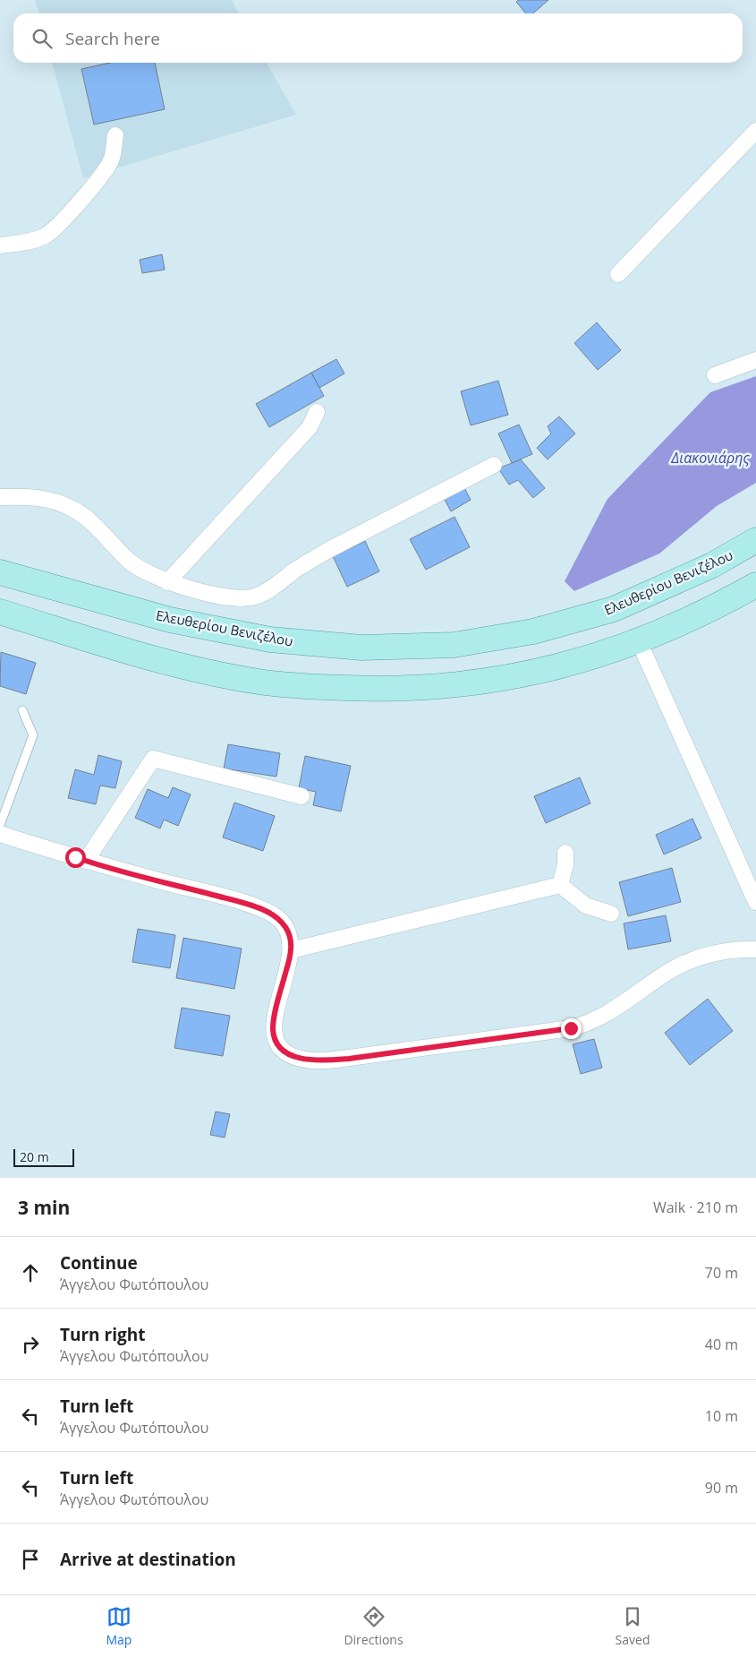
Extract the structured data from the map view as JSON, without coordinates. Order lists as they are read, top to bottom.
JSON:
{
  "streets": {
    "main road": ["Ελευθερίου Βενιζέλου"]
  },
  "water": ["Διακονιάρης"],
  "scale_bar": "20 m",
  "page": {
    "search": "Search here",
    "scale": "20 m",
    "heading": ["3 min", "Walk · 210 m"],
    "list": [
      ["Continue", "Άγγελου Φωτόπουλου", "70 m"],
      ["Turn right", "Άγγελου Φωτόπουλου", "40 m"],
      ["Turn left", "Άγγελου Φωτόπουλου", "10 m"],
      ["Turn left", "Άγγελου Φωτόπουλου", "90 m"],
      "Arrive at destination"
    ],
    "nav": ["Map", "Directions", "Saved"]
  }
}
